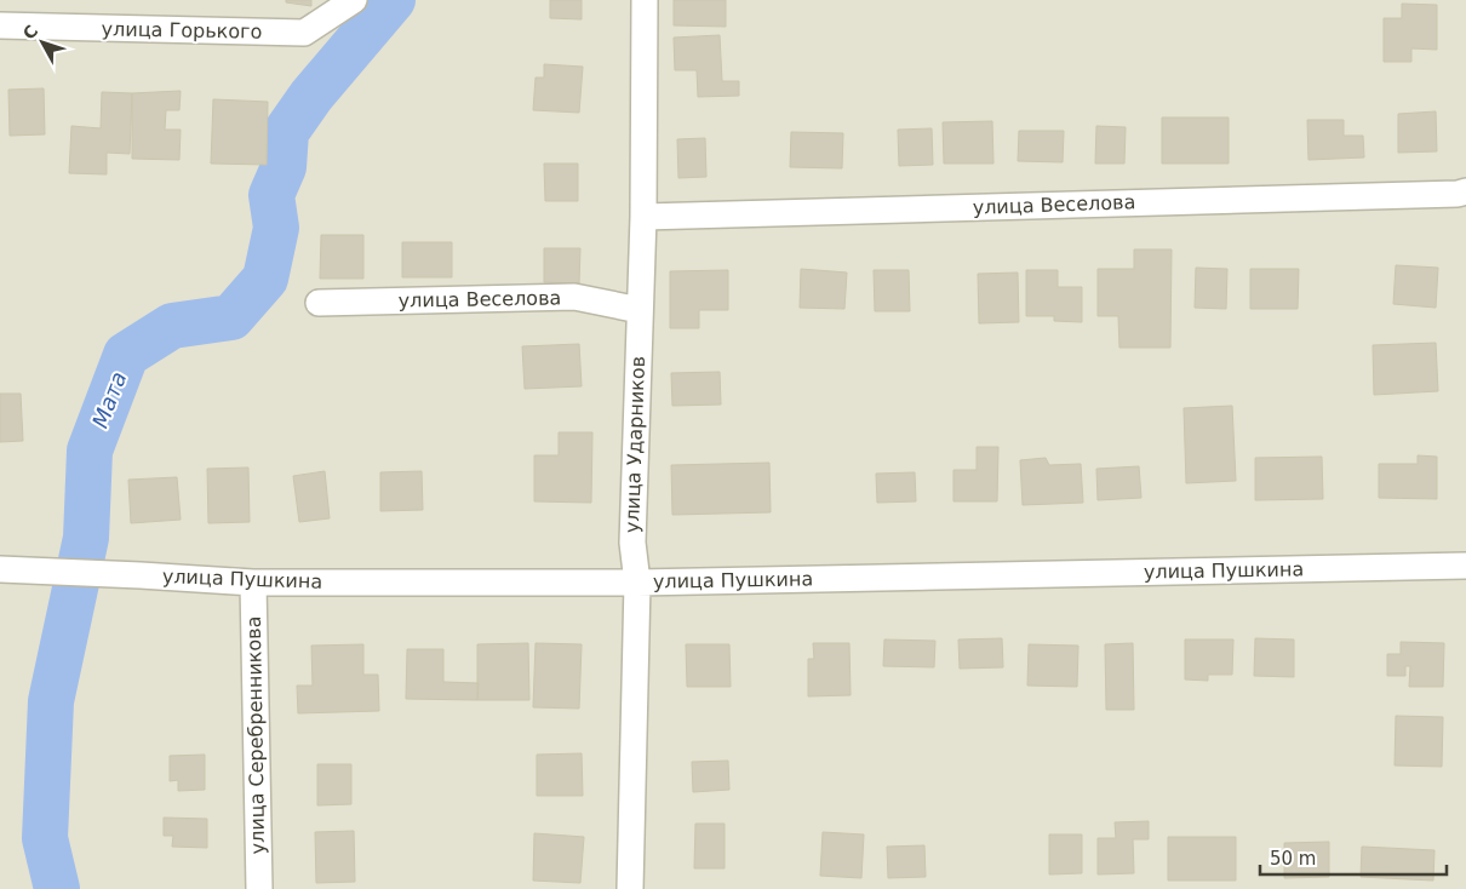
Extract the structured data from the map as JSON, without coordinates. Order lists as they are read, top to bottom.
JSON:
{
  "streets": {
    "street": [
      "улица Горького",
      "улица Веселова",
      "улица Ударников",
      "улица Пушкина",
      "улица Серебренникова"
    ]
  },
  "crossings": [
    ["улица Веселова", "улица Ударников"],
    ["улица Ударников", "улица Пушкина"],
    ["улица Пушкина", "улица Серебренникова"]
  ],
  "water": ["Мата"],
  "scale_bar": "50 m",
  "north": "top left"
}
